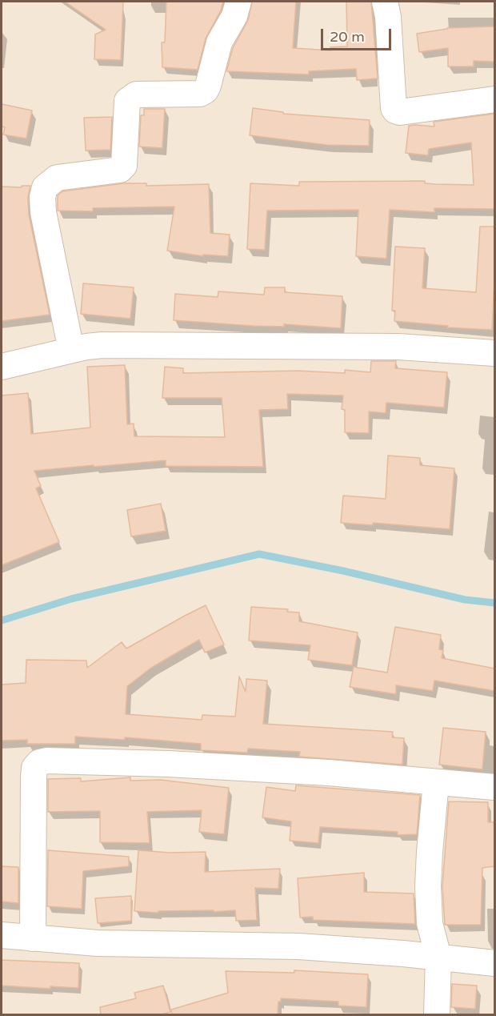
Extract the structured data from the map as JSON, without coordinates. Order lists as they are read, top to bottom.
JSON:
{
  "scale_bar": "20 m"
}
